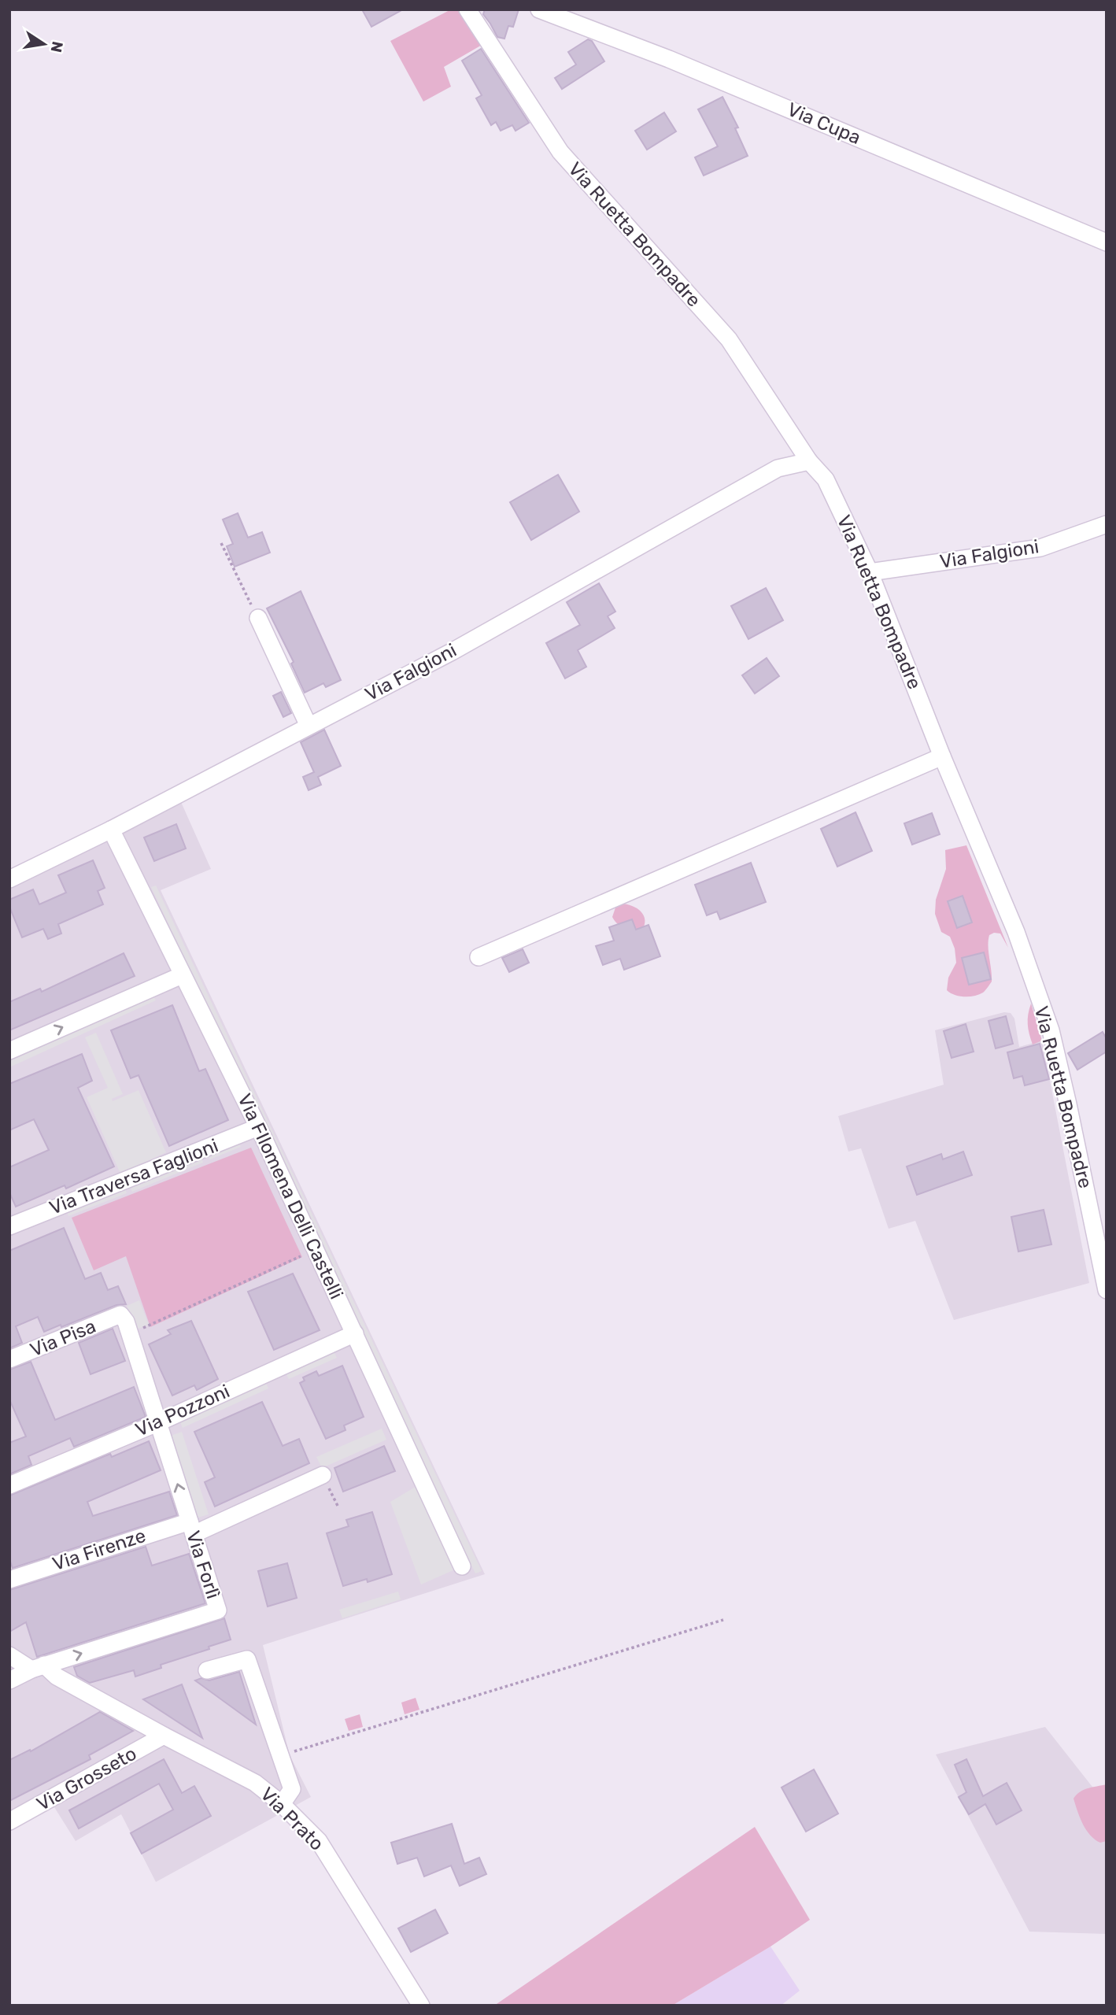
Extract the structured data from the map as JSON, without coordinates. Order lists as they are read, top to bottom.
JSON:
{
  "streets": {
    "street": [
      "Via Cupa",
      "Via Ruetta Bompadre",
      "Via Falgioni",
      "Via Traversa Faglioni",
      "Via FIlomena Delli Castelli",
      "Via Pisa",
      "Via Pozzoni",
      "Via Firenze",
      "Via Forlì",
      "Via Grosseto",
      "Via Prato"
    ]
  },
  "crossings": [
    ["Via Ruetta Bompadre", "Via Falgioni"],
    ["Via Falgioni", "Via FIlomena Delli Castelli"],
    ["Via Traversa Faglioni", "Via FIlomena Delli Castelli"],
    ["Via FIlomena Delli Castelli", "Via Pozzoni"],
    ["Via Pisa", "Via Forlì"],
    ["Via Pozzoni", "Via Forlì"],
    ["Via Firenze", "Via Forlì"],
    ["Via Forlì", "Via Prato"],
    ["Via Grosseto", "Via Prato"]
  ],
  "north": "right"
}
